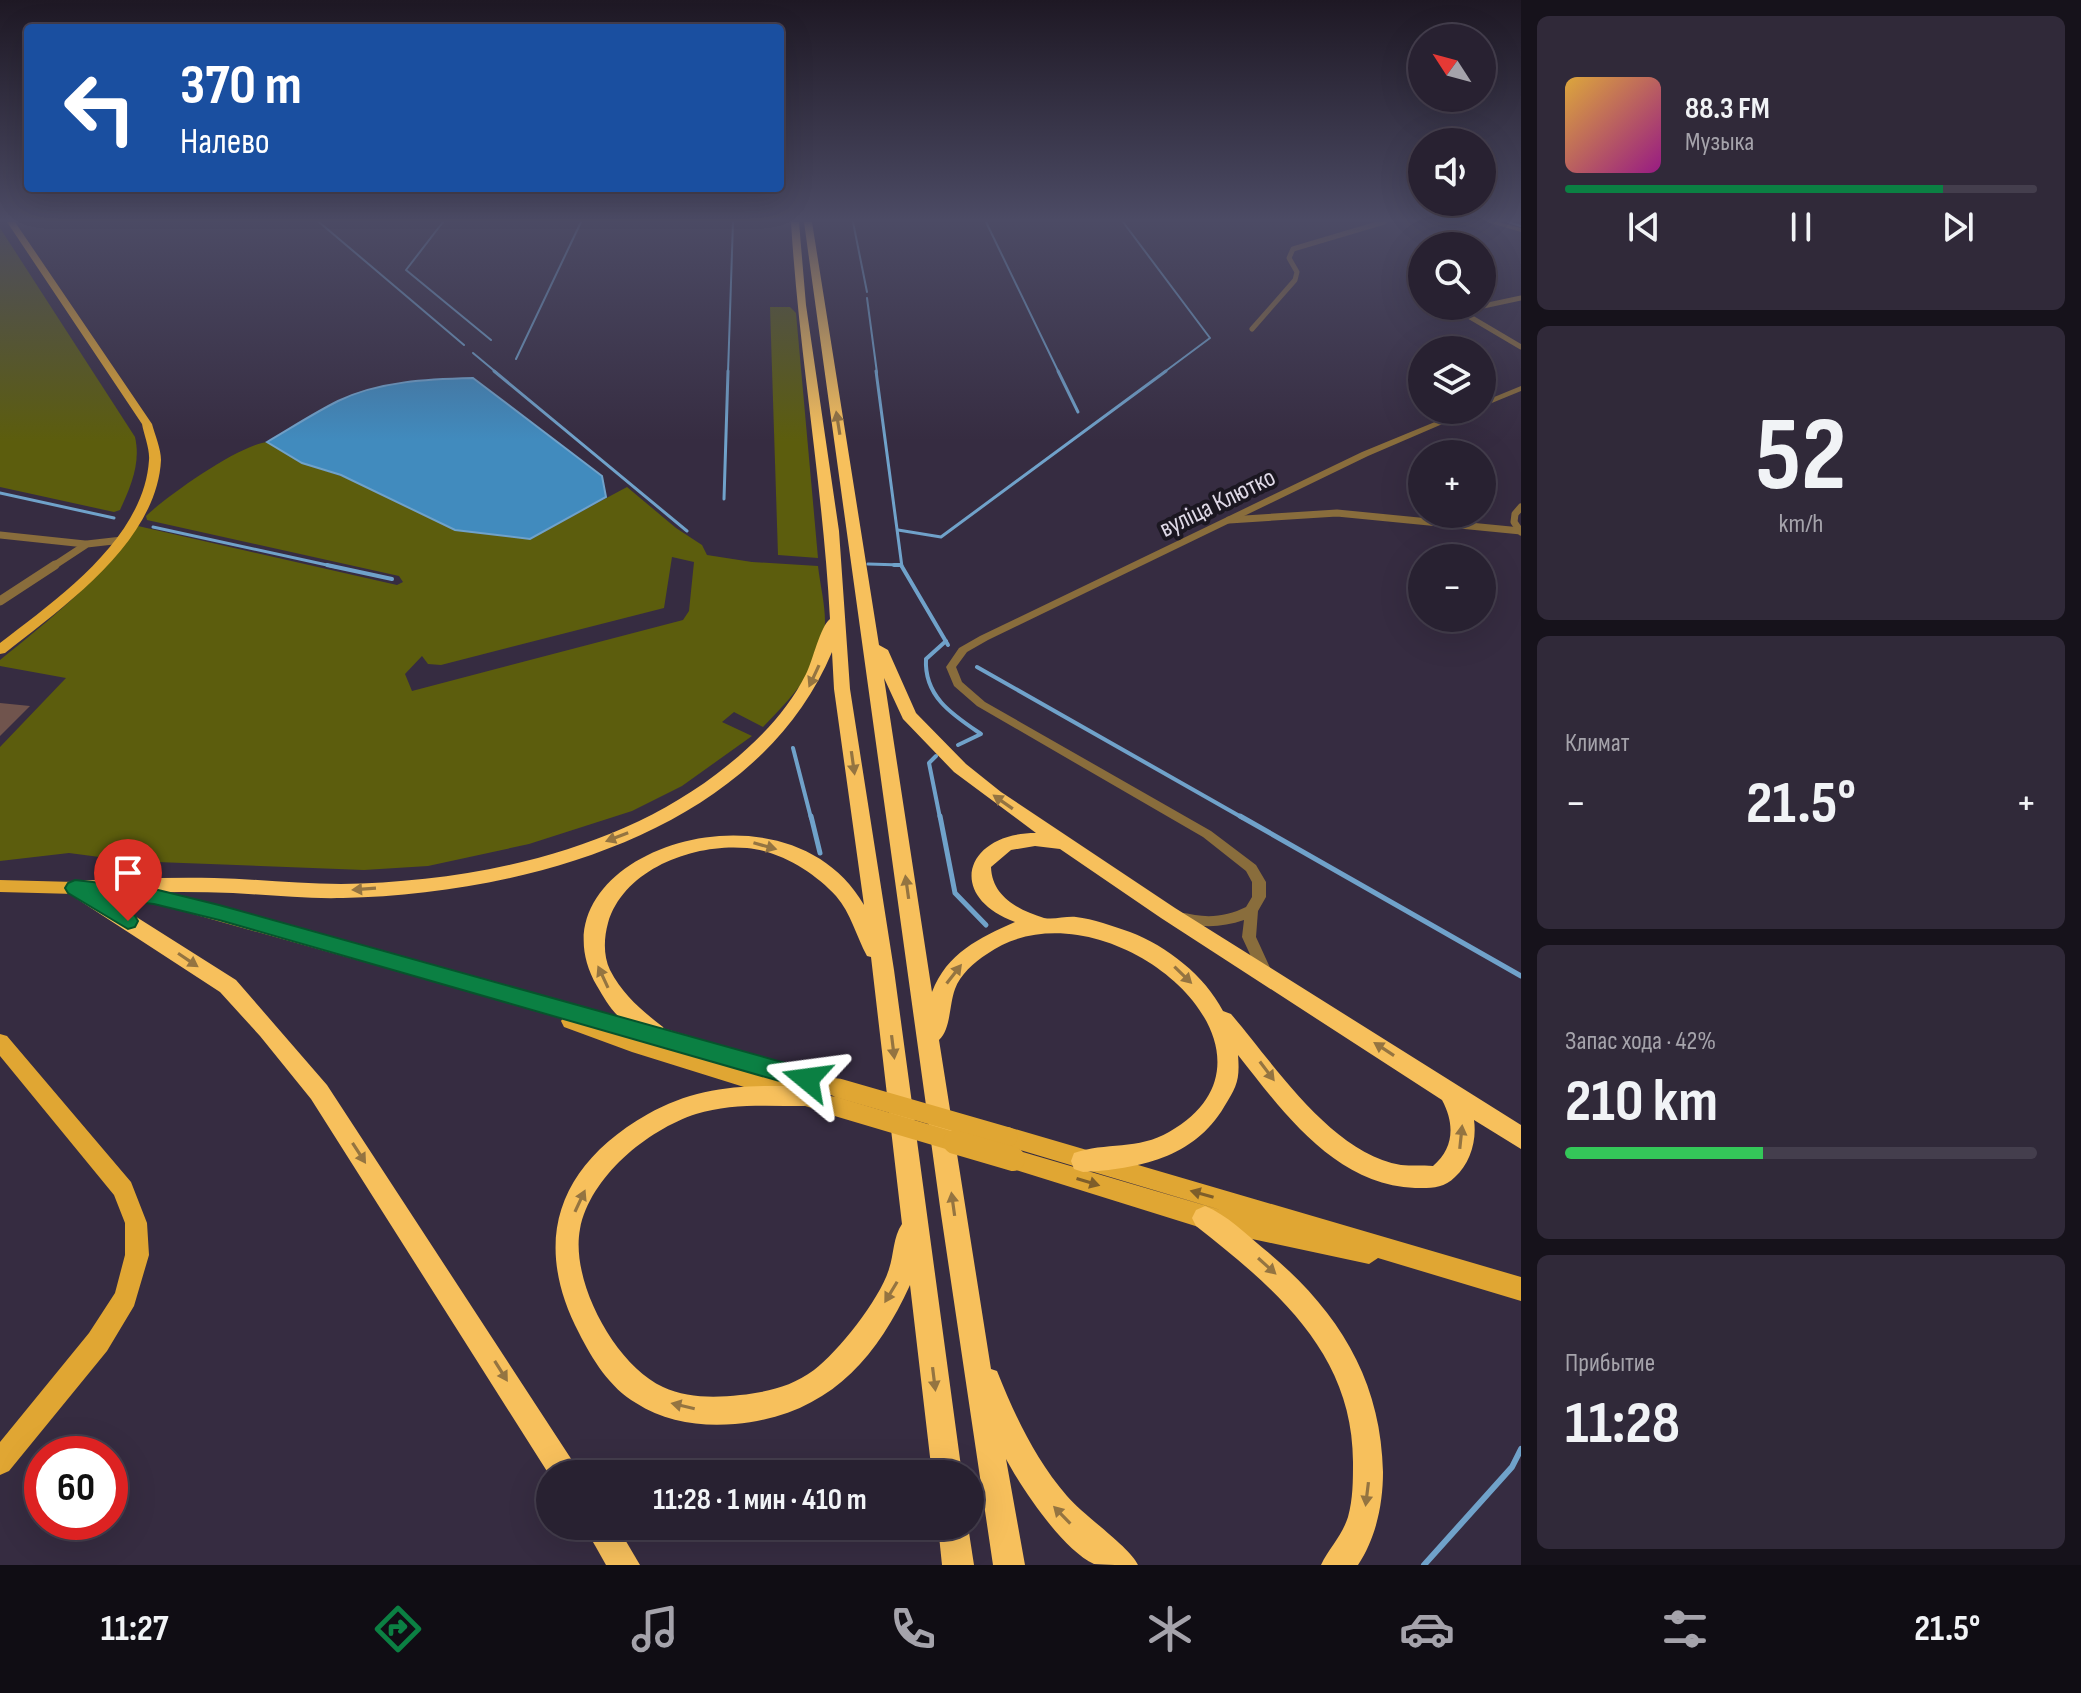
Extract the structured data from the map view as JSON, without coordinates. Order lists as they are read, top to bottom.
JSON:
{
  "streets": {
    "street": ["вуліца Клютко"]
  },
  "north": "top left",
  "page": {
    "map_buttons": ["+", "−"],
    "turn": ["370 m", "Налево"],
    "song": ["88.3 FM", "Музыка"],
    "tile": [
      ["52", "km/h"],
      "Климат",
      ["Запас хода · 42%", "210 km"],
      ["Прибытие", "11:28"]
    ],
    "heat": ["−", "21.5°", "+"],
    "limit": "60",
    "trip": "11:28 · 1 мин · 410 m",
    "tabs": ["11:27", "21.5°"]
  }
}
